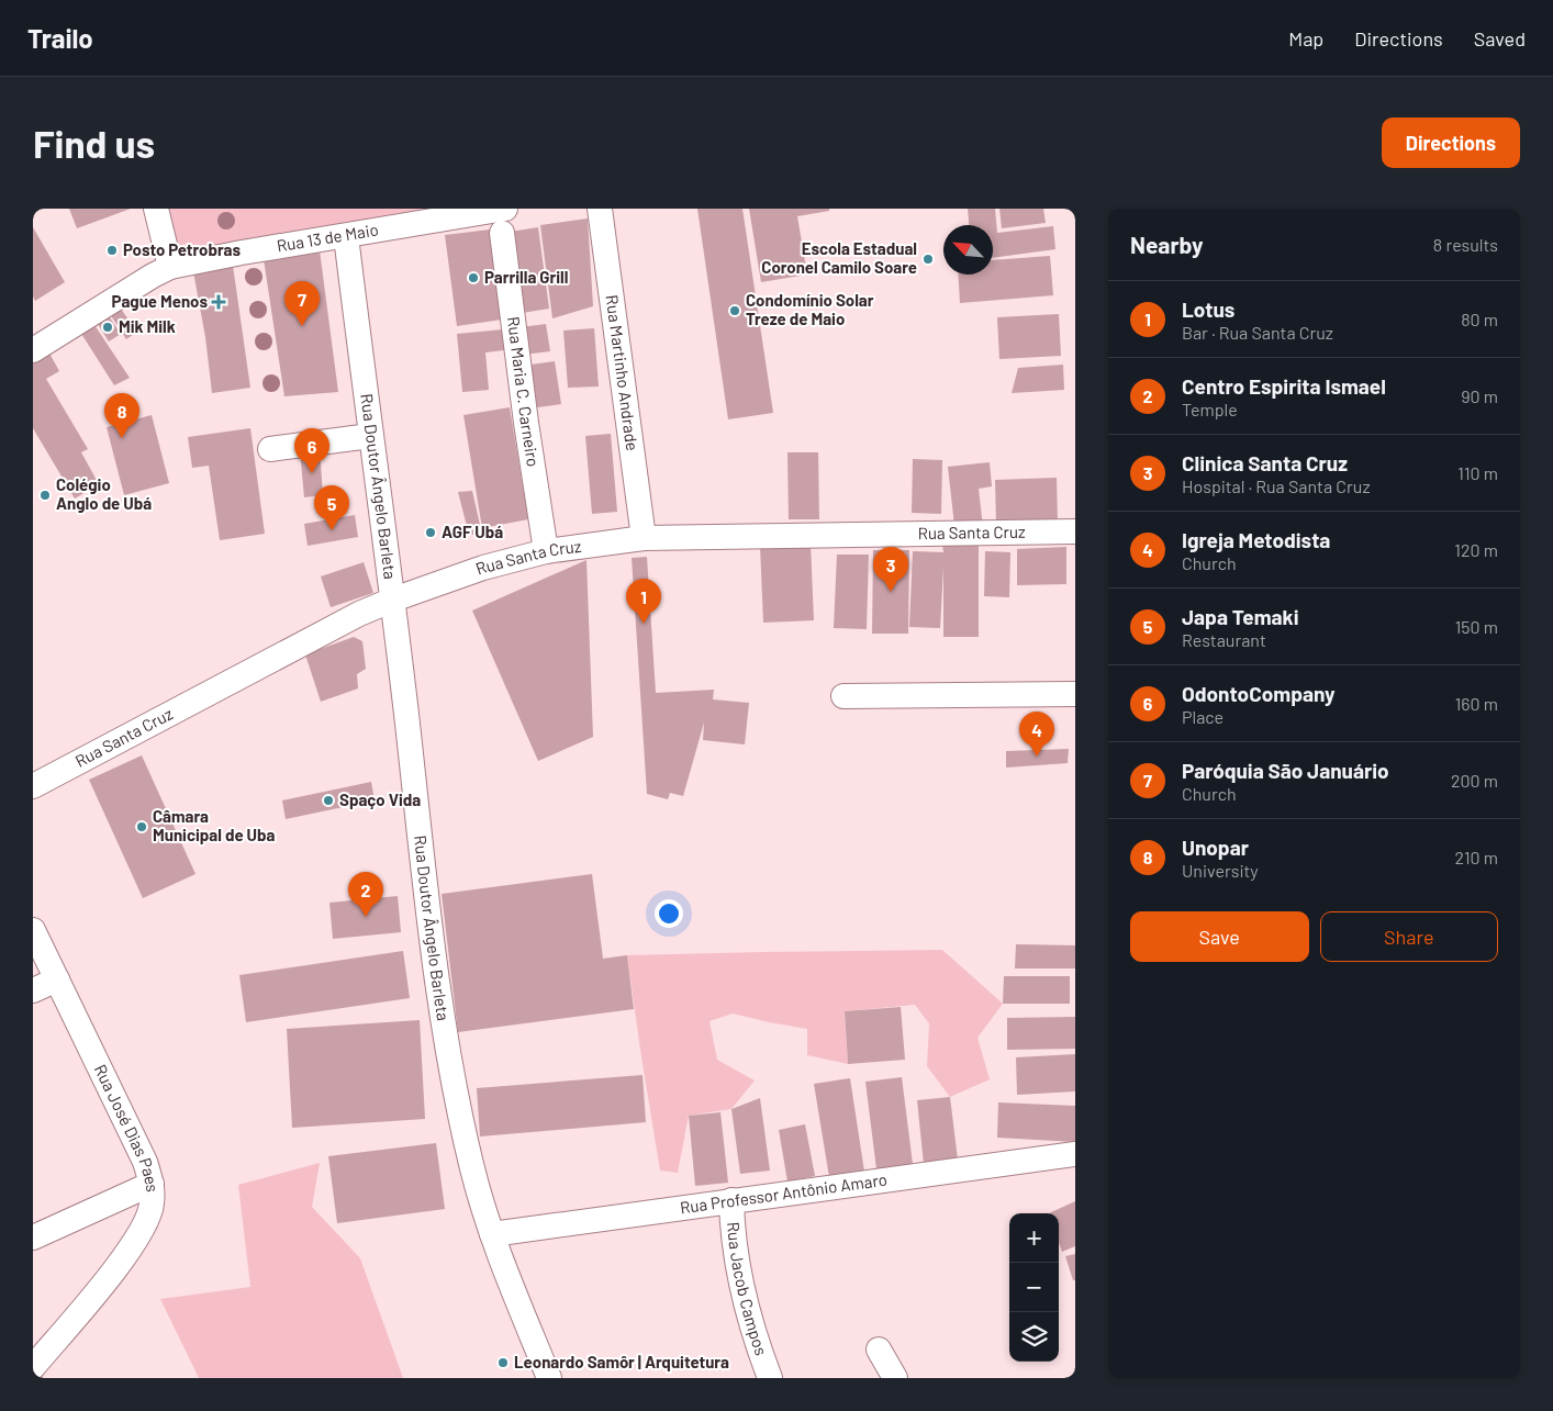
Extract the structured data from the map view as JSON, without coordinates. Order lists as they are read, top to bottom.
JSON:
{
  "streets": {
    "street": [
      "Rua 13 de Maio",
      "Rua Martinho Andrade",
      "Rua Maria C. Carneiro",
      "Rua Doutor Ângelo Barleta",
      "Rua Santa Cruz",
      "Rua José Dias Paes",
      "Rua Professor Antônio Amaro",
      "Rua Jacob Campos"
    ]
  },
  "crossings": [
    ["Rua 13 de Maio", "Rua Maria C. Carneiro"],
    ["Rua 13 de Maio", "Rua Doutor Ângelo Barleta"],
    ["Rua Martinho Andrade", "Rua Santa Cruz"],
    ["Rua Maria C. Carneiro", "Rua Santa Cruz"],
    ["Rua Doutor Ângelo Barleta", "Rua Santa Cruz"],
    ["Rua Doutor Ângelo Barleta", "Rua Professor Antônio Amaro"],
    ["Rua Professor Antônio Amaro", "Rua Jacob Campos"]
  ],
  "places": {
    "other": [
      "Posto Petrobras",
      "Escola Estadual Coronel Camilo Soare",
      "Parrilla Grill",
      "Condomínio Solar Treze de Maio",
      "Mik Milk",
      "Colégio Anglo de Ubá",
      "AGF Ubá",
      "Spaço Vida",
      "Câmara Municipal de Uba",
      "Leonardo Samôr | Arquitetura"
    ],
    "health": ["Pague Menos"]
  },
  "north": "top left",
  "page": {
    "header": "Trailo",
    "nav": ["Map", "Directions", "Saved"],
    "buttons": [
      "Directions",
      ["Save", "Share"]
    ],
    "title": "Find us",
    "heading": ["Nearby", "8 results"],
    "list": [
      {
        "mark": "1",
        "name": "Lotus",
        "note": "Bar · Rua Santa Cruz",
        "value": "80 m"
      },
      {
        "mark": "2",
        "name": "Centro Espirita Ismael",
        "note": "Temple",
        "value": "90 m"
      },
      {
        "mark": "3",
        "name": "Clinica Santa Cruz",
        "note": "Hospital · Rua Santa Cruz",
        "value": "110 m"
      },
      {
        "mark": "4",
        "name": "Igreja Metodista",
        "note": "Church",
        "value": "120 m"
      },
      {
        "mark": "5",
        "name": "Japa Temaki",
        "note": "Restaurant",
        "value": "150 m"
      },
      {
        "mark": "6",
        "name": "OdontoCompany",
        "note": "Place",
        "value": "160 m"
      },
      {
        "mark": "7",
        "name": "Paróquia São Januário",
        "note": "Church",
        "value": "200 m"
      },
      {
        "mark": "8",
        "name": "Unopar",
        "note": "University",
        "value": "210 m"
      }
    ],
    "pins": [
      "7",
      "8",
      "6",
      "5",
      "3",
      "1",
      "4",
      "2"
    ],
    "map_buttons": ["+", "−"]
  }
}
